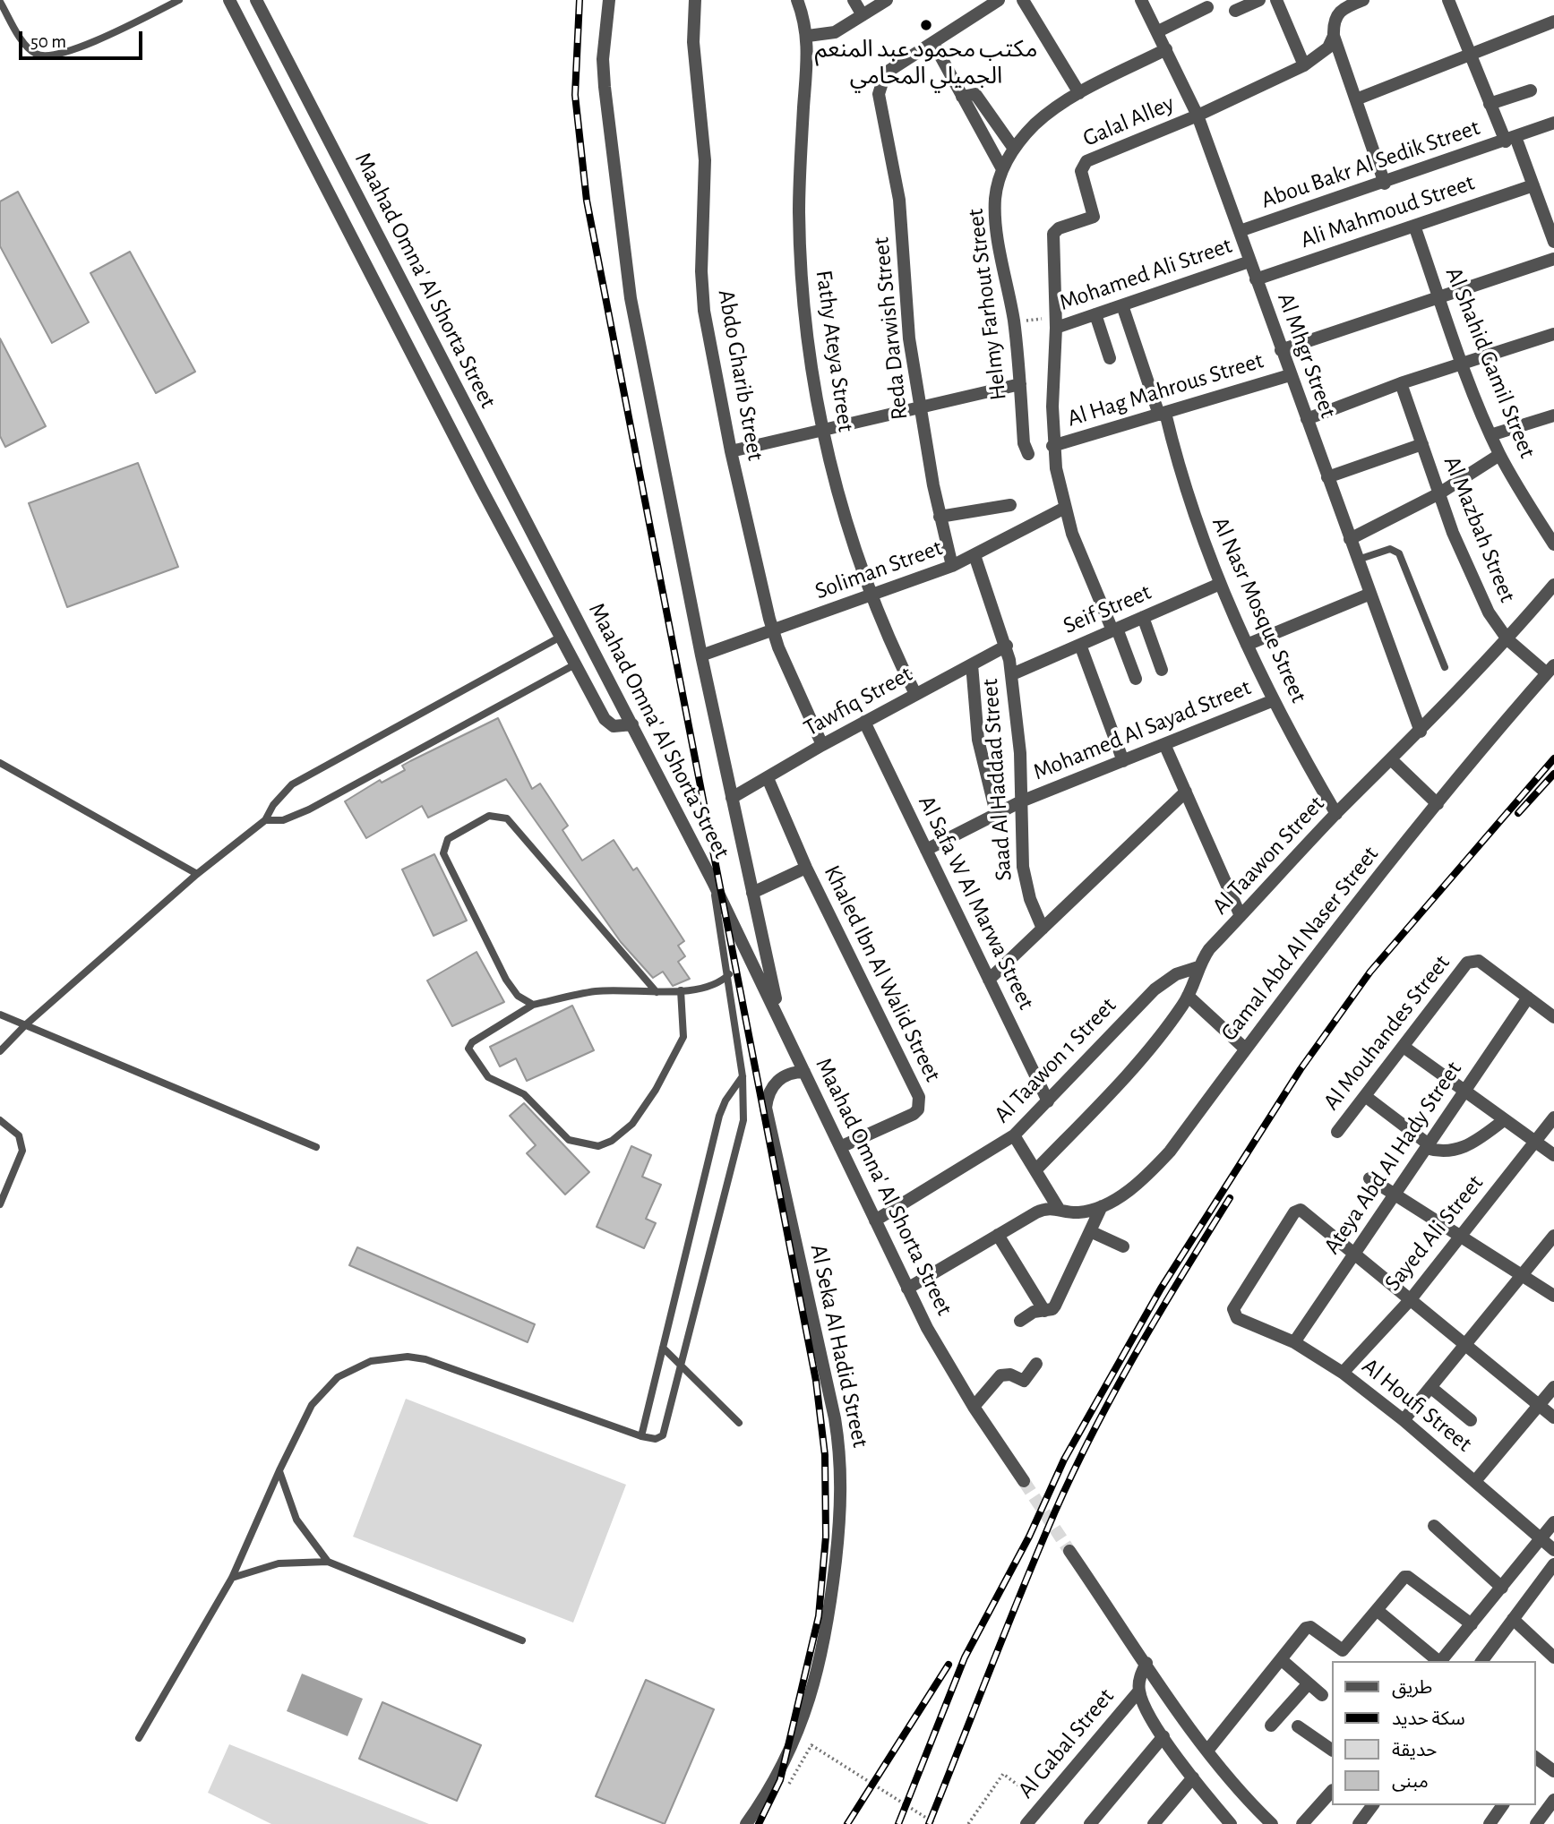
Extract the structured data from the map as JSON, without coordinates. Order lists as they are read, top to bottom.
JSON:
{
  "streets": {
    "street": [
      "Galal Alley",
      "Abou Bakr Al Sedik Street",
      "Ali Mahmoud Street",
      "Mohamed Ali Street",
      "Maahad Omna' Al Shorta Street",
      "Helmy Farhout Street",
      "Reda Darwish Street",
      "Fathy Ateya Street",
      "Al Mhgr Street",
      "Al Shahid Gamil Street",
      "Abdo Gharib Street",
      "Al Hag Mahrous Street",
      "Al Mazbah Street",
      "Soliman Street",
      "Seif Street",
      "Al Nasr Mosque Street",
      "Tawfiq Street",
      "Mohamed Al Sayad Street",
      "Saad Al Haddad Street",
      "Al Taawon Street",
      "Al Safa W Al Marwa Street",
      "Gamal Abd Al Naser Street",
      "Khaled Ibn Al Walid Street",
      "Al Mouhandes Street",
      "Al Taawon 1 Street",
      "Ateya Abd Al Hady Street",
      "Sayed Ali Street",
      "Al Seka Al Hadid Street",
      "Al Houfi Street",
      "Al Gabal Street"
    ]
  },
  "crossings": [
    ["Galal Alley", "Mohamed Ali Street"],
    ["Galal Alley", "Al Mhgr Street"],
    ["Abou Bakr Al Sedik Street", "Al Mhgr Street"],
    ["Ali Mahmoud Street", "Al Mhgr Street"],
    ["Ali Mahmoud Street", "Al Shahid Gamil Street"],
    ["Mohamed Ali Street", "Al Mhgr Street"],
    ["Mohamed Ali Street", "Al Nasr Mosque Street"],
    ["Maahad Omna' Al Shorta Street", "Gamal Abd Al Naser Street"],
    ["Maahad Omna' Al Shorta Street", "Khaled Ibn Al Walid Street"],
    ["Maahad Omna' Al Shorta Street", "Al Taawon 1 Street"],
    ["Maahad Omna' Al Shorta Street", "Al Seka Al Hadid Street"],
    ["Helmy Farhout Street", "Al Mhgr Street"],
    ["Reda Darwish Street", "Soliman Street"],
    ["Fathy Ateya Street", "Soliman Street"],
    ["Fathy Ateya Street", "Tawfiq Street"],
    ["Al Mhgr Street", "Al Hag Mahrous Street"],
    ["Al Mhgr Street", "Al Taawon Street"],
    ["Abdo Gharib Street", "Soliman Street"],
    ["Abdo Gharib Street", "Tawfiq Street"],
    ["Al Hag Mahrous Street", "Al Nasr Mosque Street"],
    ["Al Mazbah Street", "Al Taawon Street"],
    ["Al Mazbah Street", "Gamal Abd Al Naser Street"],
    ["Soliman Street", "Saad Al Haddad Street"],
    ["Seif Street", "Al Nasr Mosque Street"],
    ["Seif Street", "Saad Al Haddad Street"],
    ["Al Nasr Mosque Street", "Mohamed Al Sayad Street"],
    ["Al Nasr Mosque Street", "Al Taawon Street"],
    ["Tawfiq Street", "Saad Al Haddad Street"],
    ["Tawfiq Street", "Al Safa W Al Marwa Street"],
    ["Tawfiq Street", "Khaled Ibn Al Walid Street"],
    ["Mohamed Al Sayad Street", "Saad Al Haddad Street"],
    ["Mohamed Al Sayad Street", "Al Safa W Al Marwa Street"],
    ["Al Taawon Street", "Al Taawon 1 Street"],
    ["Al Safa W Al Marwa Street", "Al Taawon 1 Street"],
    ["Al Mouhandes Street", "Ateya Abd Al Hady Street"],
    ["Ateya Abd Al Hady Street", "Al Houfi Street"],
    ["Sayed Ali Street", "Al Houfi Street"]
  ],
  "places": ["مكتب محمود عبد المنعم الجميلي المحامي"],
  "legend": [
    "طريق",
    "سكة حديد",
    "حديقة",
    "مبنى"
  ],
  "scale_bar": "50 m"
}
